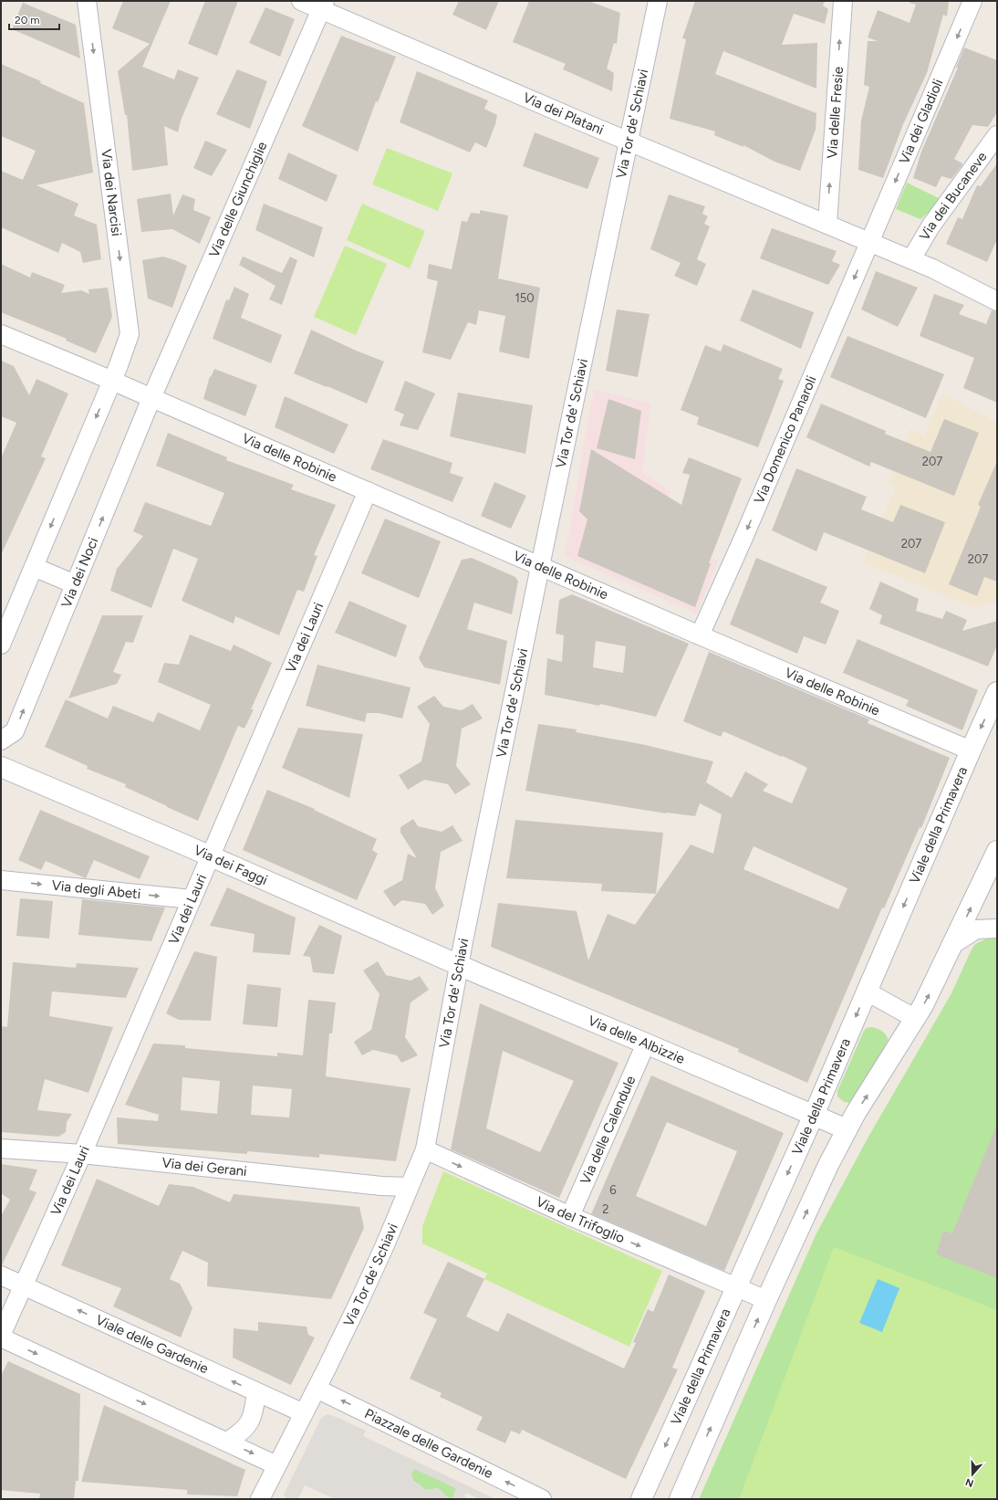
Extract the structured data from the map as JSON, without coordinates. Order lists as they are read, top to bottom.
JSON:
{
  "streets": {
    "main road": ["Viale della Primavera", "Via dei Faggi", "Via delle Albizzie"],
    "street": [
      "Via delle Fresie",
      "Via dei Platani",
      "Via dei Gladioli",
      "Via Tor de' Schiavi",
      "Via dei Narcisi",
      "Via dei Bucaneve",
      "Via delle Giunchiglie",
      "Via Domenico Panaroli",
      "Via delle Robinie",
      "Via dei Noci",
      "Via dei Lauri",
      "Via degli Abeti",
      "Via delle Calendule",
      "Via dei Gerani",
      "Via del Trifoglio",
      "Viale delle Gardenie",
      "Piazzale delle Gardenie"
    ]
  },
  "crossings": [
    ["Via delle Fresie", "Via dei Platani"],
    ["Via dei Platani", "Via dei Gladioli"],
    ["Via dei Platani", "Via Tor de' Schiavi"],
    ["Via dei Platani", "Via dei Bucaneve"],
    ["Via dei Platani", "Via delle Giunchiglie"],
    ["Via dei Platani", "Via Domenico Panaroli"],
    ["Via dei Gladioli", "Via Domenico Panaroli"],
    ["Via Tor de' Schiavi", "Via delle Robinie"],
    ["Via Tor de' Schiavi", "Via dei Faggi"],
    ["Via Tor de' Schiavi", "Via delle Albizzie"],
    ["Via Tor de' Schiavi", "Via dei Gerani"],
    ["Via Tor de' Schiavi", "Via del Trifoglio"],
    ["Via Tor de' Schiavi", "Viale delle Gardenie"],
    ["Via Tor de' Schiavi", "Piazzale delle Gardenie"],
    ["Via dei Narcisi", "Via delle Robinie"],
    ["Via delle Giunchiglie", "Via delle Robinie"],
    ["Via delle Giunchiglie", "Via dei Noci"],
    ["Via Domenico Panaroli", "Via delle Robinie"],
    ["Via delle Robinie", "Via dei Noci"],
    ["Via delle Robinie", "Via dei Lauri"],
    ["Via delle Robinie", "Viale della Primavera"],
    ["Via dei Lauri", "Via dei Faggi"],
    ["Via dei Lauri", "Via degli Abeti"],
    ["Via dei Lauri", "Via dei Gerani"],
    ["Via dei Lauri", "Viale delle Gardenie"],
    ["Viale della Primavera", "Via delle Albizzie"],
    ["Viale della Primavera", "Via del Trifoglio"],
    ["Via dei Faggi", "Via delle Albizzie"],
    ["Via delle Albizzie", "Via delle Calendule"],
    ["Via delle Calendule", "Via del Trifoglio"]
  ],
  "one_way": [
    "Via delle Fresie",
    "Via dei Gladioli",
    "Via dei Narcisi",
    "Via Domenico Panaroli",
    "Via degli Abeti",
    "Via del Trifoglio",
    "Piazzale delle Gardenie"
  ],
  "house_numbers": [
    "150",
    "207",
    "207",
    "207",
    "6",
    "2"
  ],
  "scale_bar": "20 m",
  "north": "bottom"
}
